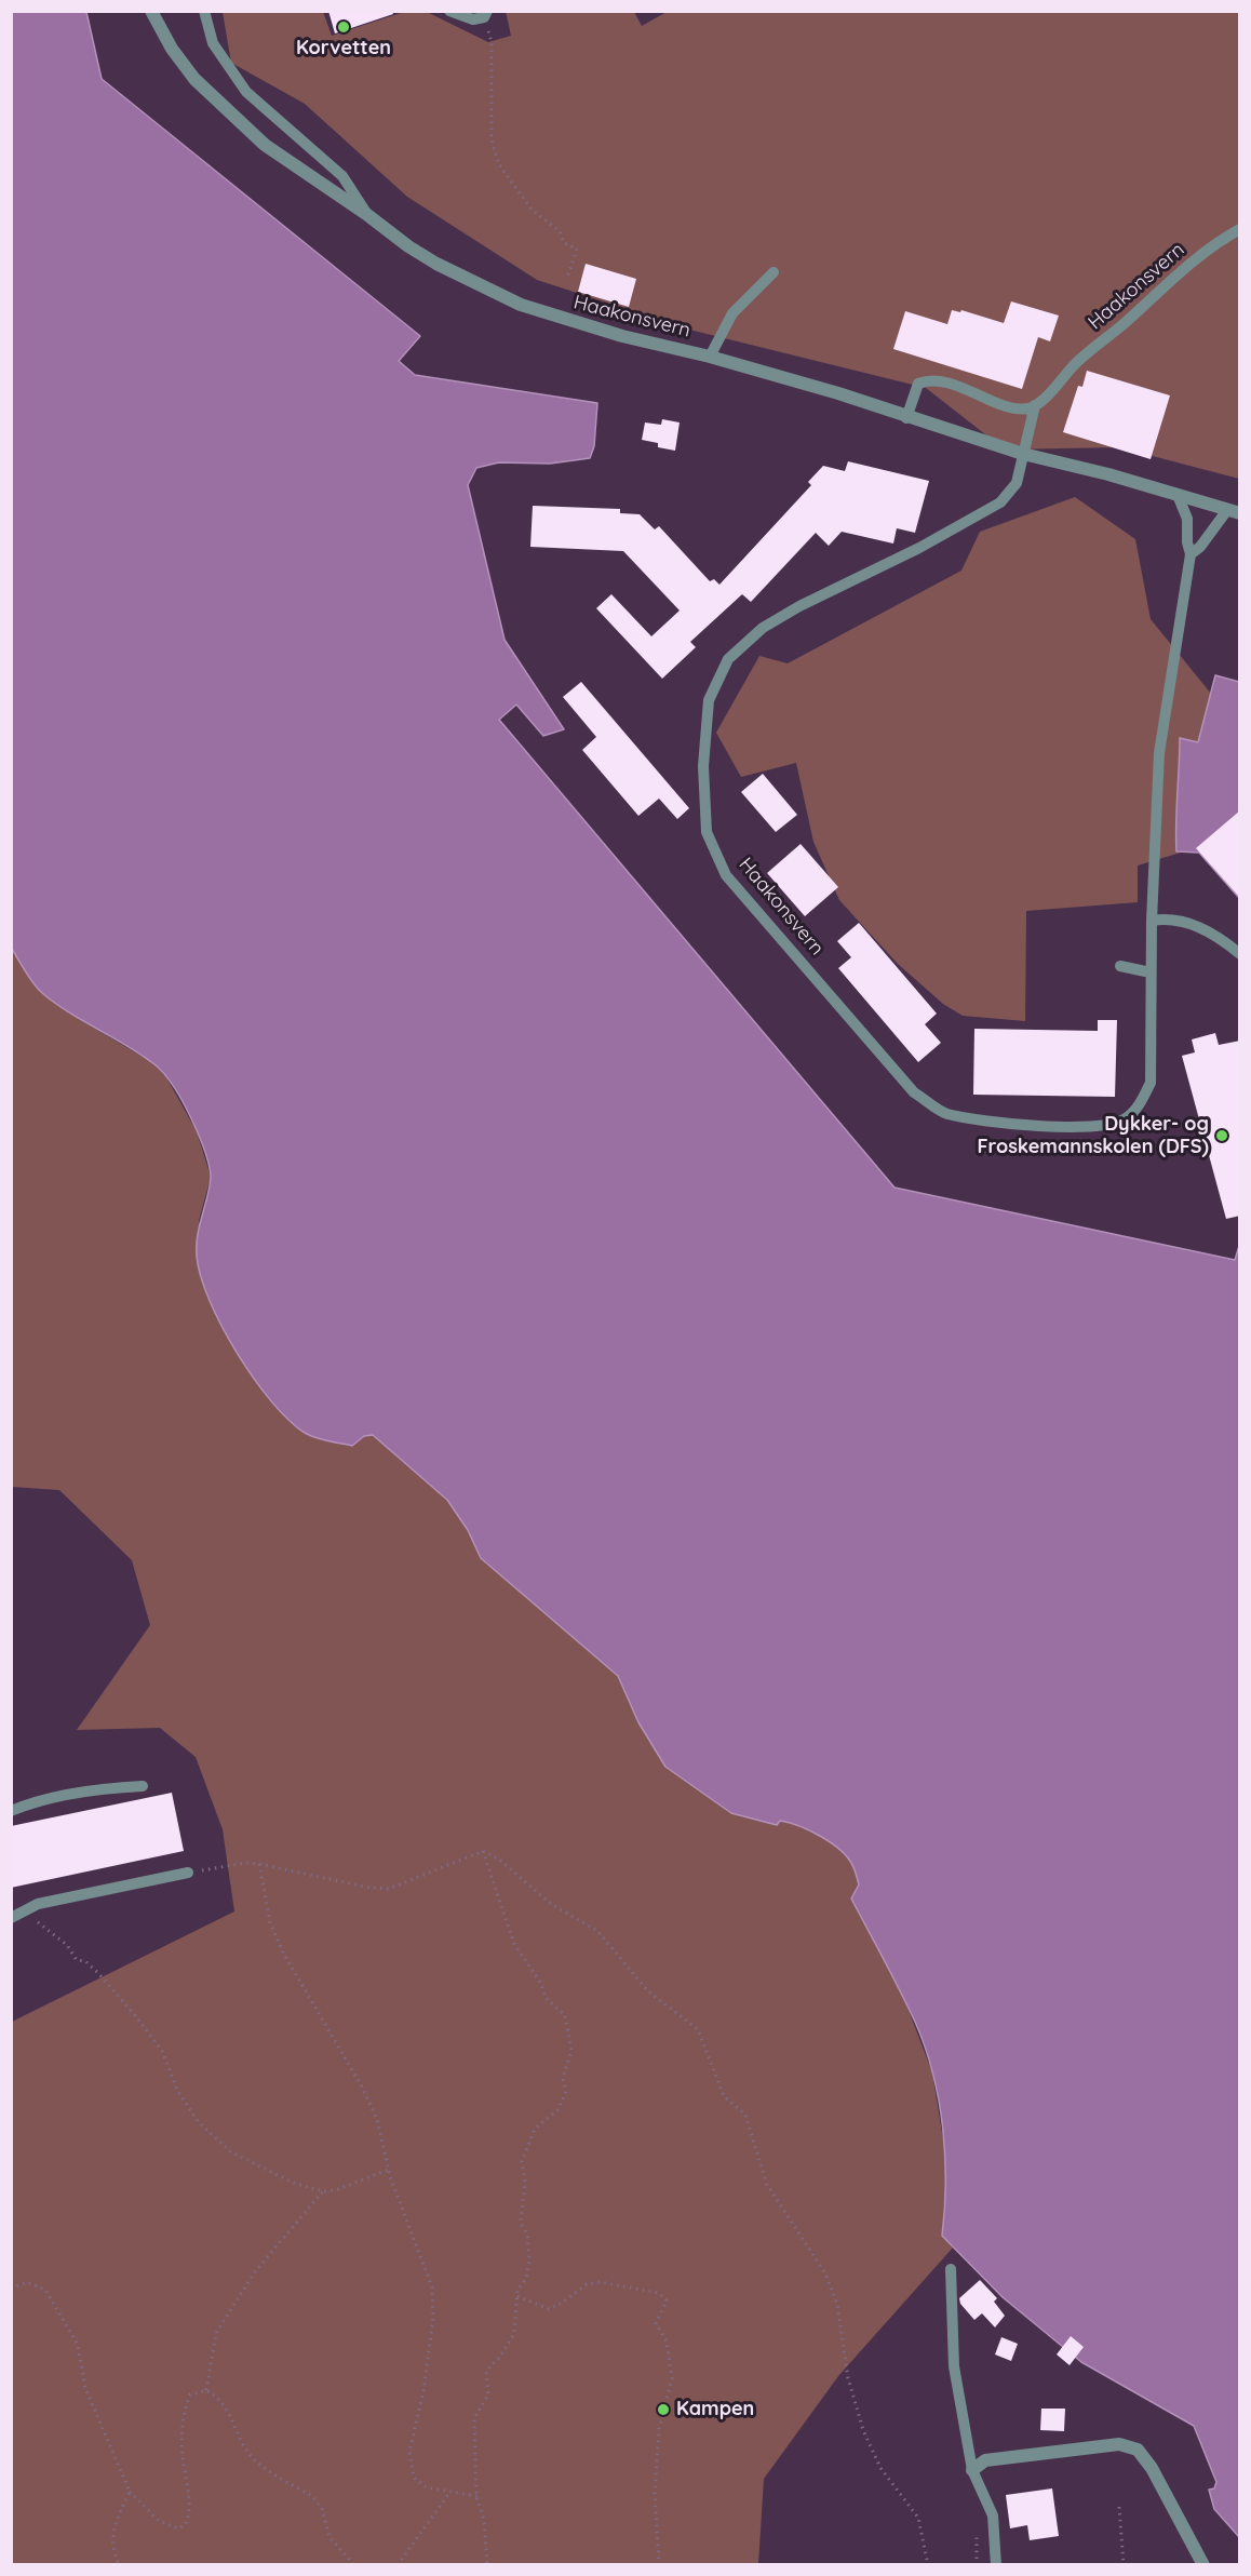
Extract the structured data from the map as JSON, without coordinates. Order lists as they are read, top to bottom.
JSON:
{
  "streets": {
    "street": ["Haakonsvern"]
  },
  "places": ["Korvetten", "Dykker- og Froskemannskolen (DFS)", "Kampen"]
}
